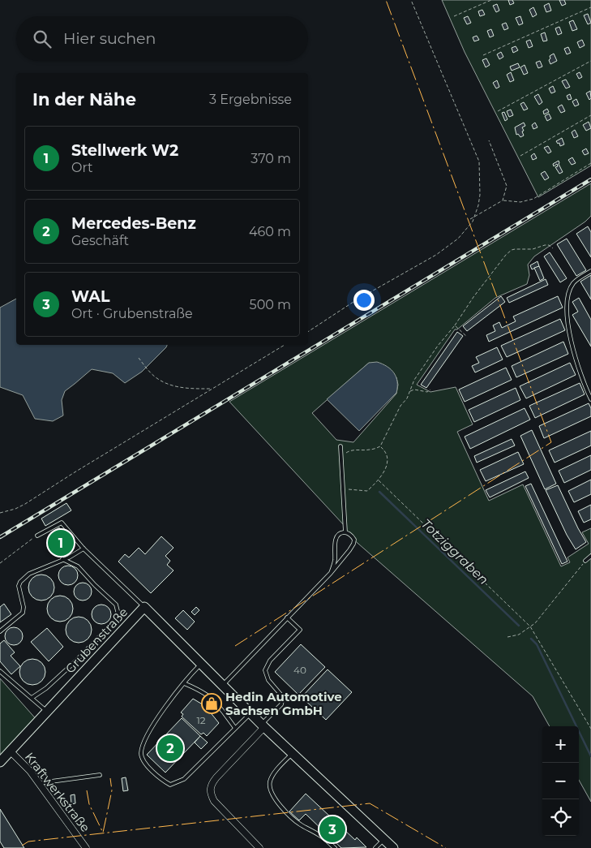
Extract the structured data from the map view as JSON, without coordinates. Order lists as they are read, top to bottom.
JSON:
{
  "streets": {
    "street": ["Grubenstraße", "Kraftwerkstraße"]
  },
  "crossings": [
    ["Grubenstraße", "Kraftwerkstraße"]
  ],
  "water": ["Totziggraben"],
  "places": {
    "shop": ["Hedin Automotive Sachsen GmbH"]
  },
  "house_numbers": ["40", "12"],
  "page": {
    "search": "Hier suchen",
    "heading": ["In der Nähe", "3 Ergebnisse"],
    "list": [
      {
        "mark": "1",
        "name": "Stellwerk W2",
        "note": "Ort",
        "value": "370 m"
      },
      {
        "mark": "2",
        "name": "Mercedes-Benz",
        "note": "Geschäft",
        "value": "460 m"
      },
      {
        "mark": "3",
        "name": "WAL",
        "note": "Ort · Grubenstraße",
        "value": "500 m"
      }
    ],
    "pins": ["1", "2", "3"],
    "map_buttons": ["+", "−"]
  }
}
